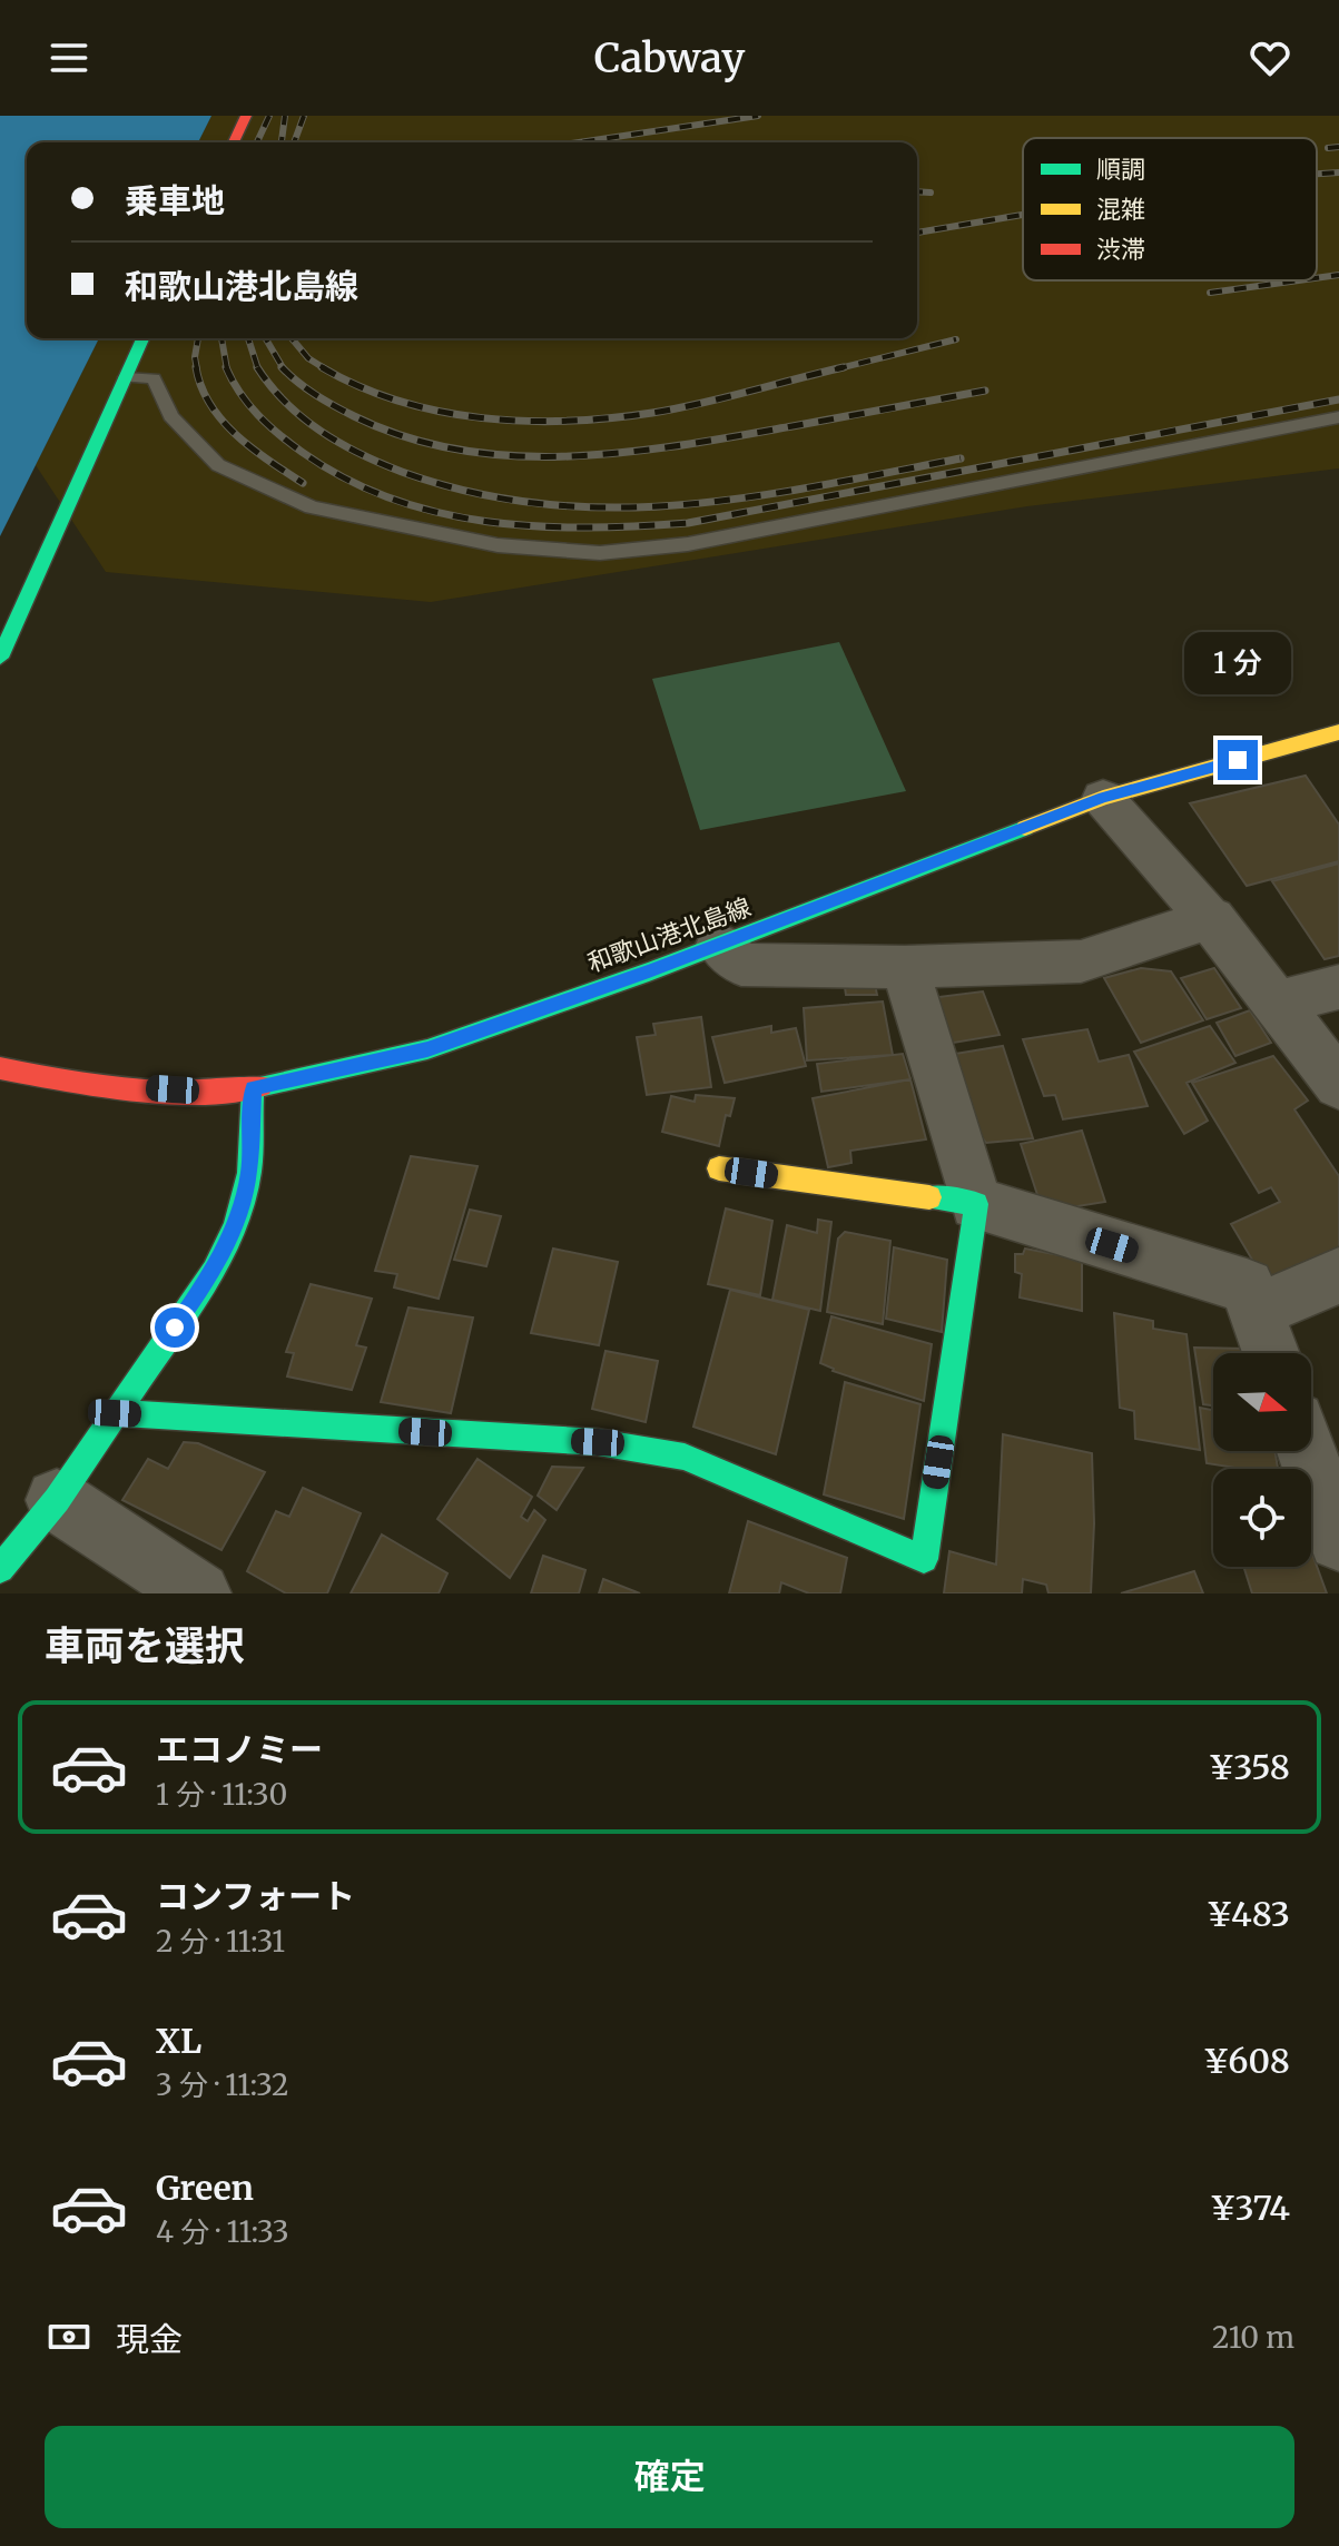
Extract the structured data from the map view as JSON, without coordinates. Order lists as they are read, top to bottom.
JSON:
{
  "streets": {
    "street": ["和歌山港北島線"]
  },
  "legend": ["順調", "混雑", "渋滞"],
  "north": "right",
  "page": {
    "header": "Cabway",
    "banner": ["乗車地", "和歌山港北島線"],
    "bubble": "1 分",
    "heading": "車両を選択",
    "list": [
      {
        "name": "エコノミー",
        "note": "1 分 · 11:30",
        "value": "¥358"
      },
      {
        "name": "コンフォート",
        "note": "2 分 · 11:31",
        "value": "¥483"
      },
      {
        "name": "XL",
        "note": "3 分 · 11:32",
        "value": "¥608"
      },
      {
        "name": "Green",
        "note": "4 分 · 11:33",
        "value": "¥374"
      }
    ],
    "pay": ["現金", "210 m"],
    "buttons": "確定"
  }
}
